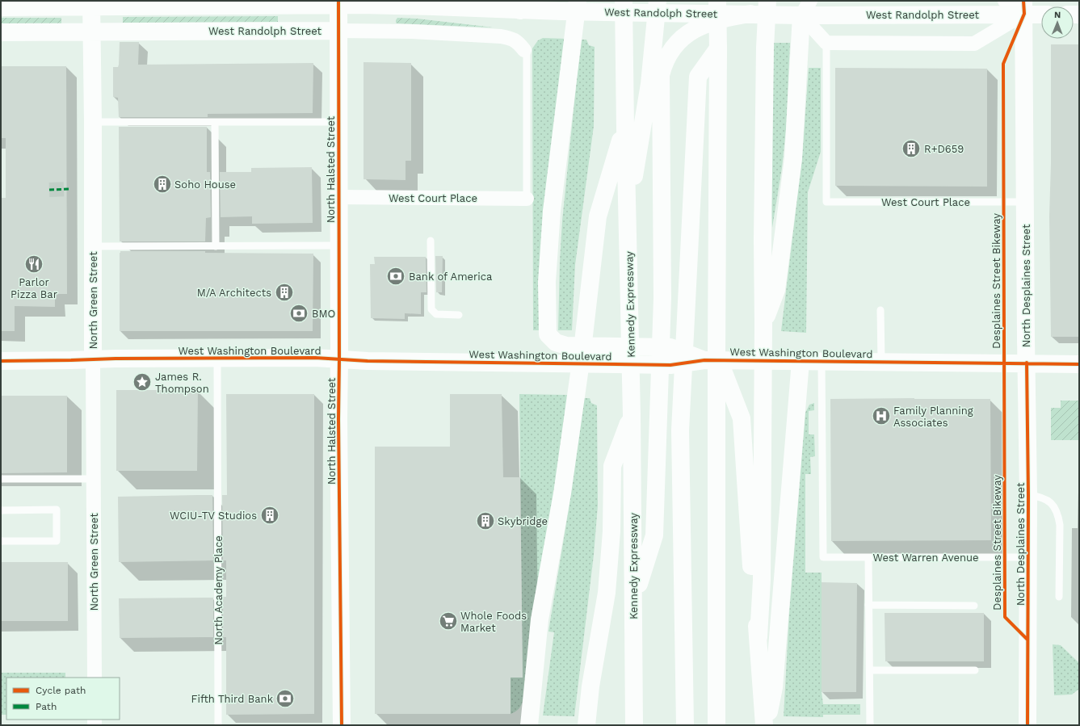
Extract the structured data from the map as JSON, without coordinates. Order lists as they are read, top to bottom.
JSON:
{
  "streets": {
    "main road": [
      "West Randolph Street",
      "North Halsted Street",
      "North Desplaines Street",
      "North Green Street",
      "Kennedy Expressway",
      "West Washington Boulevard"
    ],
    "street": ["West Court Place"],
    "lane": ["West Warren Avenue", "North Academy Place"],
    "cycle path": ["Desplaines Street Bikeway"]
  },
  "crossings": [
    ["West Randolph Street", "North Halsted Street"],
    ["West Randolph Street", "North Desplaines Street"],
    ["West Randolph Street", "North Green Street"],
    ["North Halsted Street", "West Court Place"],
    ["North Halsted Street", "West Washington Boulevard"],
    ["West Court Place", "North Desplaines Street"],
    ["North Desplaines Street", "West Washington Boulevard"],
    ["North Desplaines Street", "West Warren Avenue"],
    ["North Green Street", "West Washington Boulevard"],
    ["West Washington Boulevard", "West Warren Avenue"],
    ["West Washington Boulevard", "North Academy Place"]
  ],
  "places": {
    "building": [
      "R+D659",
      "Soho House",
      "M/A Architects",
      "WCIU-TV Studios",
      "Skybridge"
    ],
    "restaurant": ["Parlor Pizza Bar"],
    "bank": ["Bank of America", "BMO", "Fifth Third Bank"],
    "place": ["James R. Thompson"],
    "hospital": ["Family Planning Associates"],
    "supermarket": ["Whole Foods Market"]
  },
  "legend": ["Cycle path", "Path"],
  "north": "top"
}
